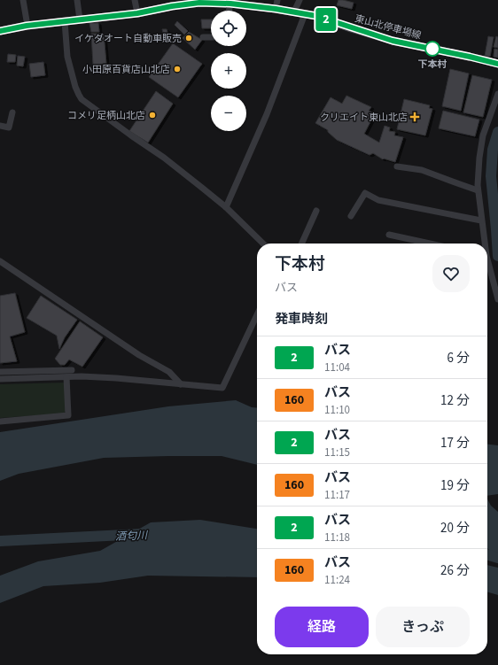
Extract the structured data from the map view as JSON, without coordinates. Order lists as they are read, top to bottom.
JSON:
{
  "streets": {
    "main road": ["東山北停車場線"]
  },
  "water": ["酒匂川"],
  "places": {
    "other": [
      "イケダオート自動車販売",
      "下本村",
      "小田原百貨店山北店",
      "コメリ足柄山北店"
    ],
    "health": ["クリエイト東山北店"]
  },
  "lines": ["bus line 2"],
  "page": {
    "on_map": "2",
    "map_buttons": ["+", "−"],
    "heading": [
      ["下本村", "バス"],
      "発車時刻"
    ],
    "list": [
      {
        "mark": "2",
        "name": "バス",
        "note": "11:04",
        "value": "6 分"
      },
      {
        "mark": "160",
        "name": "バス",
        "note": "11:10",
        "value": "12 分"
      },
      {
        "mark": "2",
        "name": "バス",
        "note": "11:15",
        "value": "17 分"
      },
      {
        "mark": "160",
        "name": "バス",
        "note": "11:17",
        "value": "19 分"
      },
      {
        "mark": "2",
        "name": "バス",
        "note": "11:18",
        "value": "20 分"
      },
      {
        "mark": "160",
        "name": "バス",
        "note": "11:24",
        "value": "26 分"
      }
    ],
    "buttons": ["経路", "きっぷ"]
  }
}
